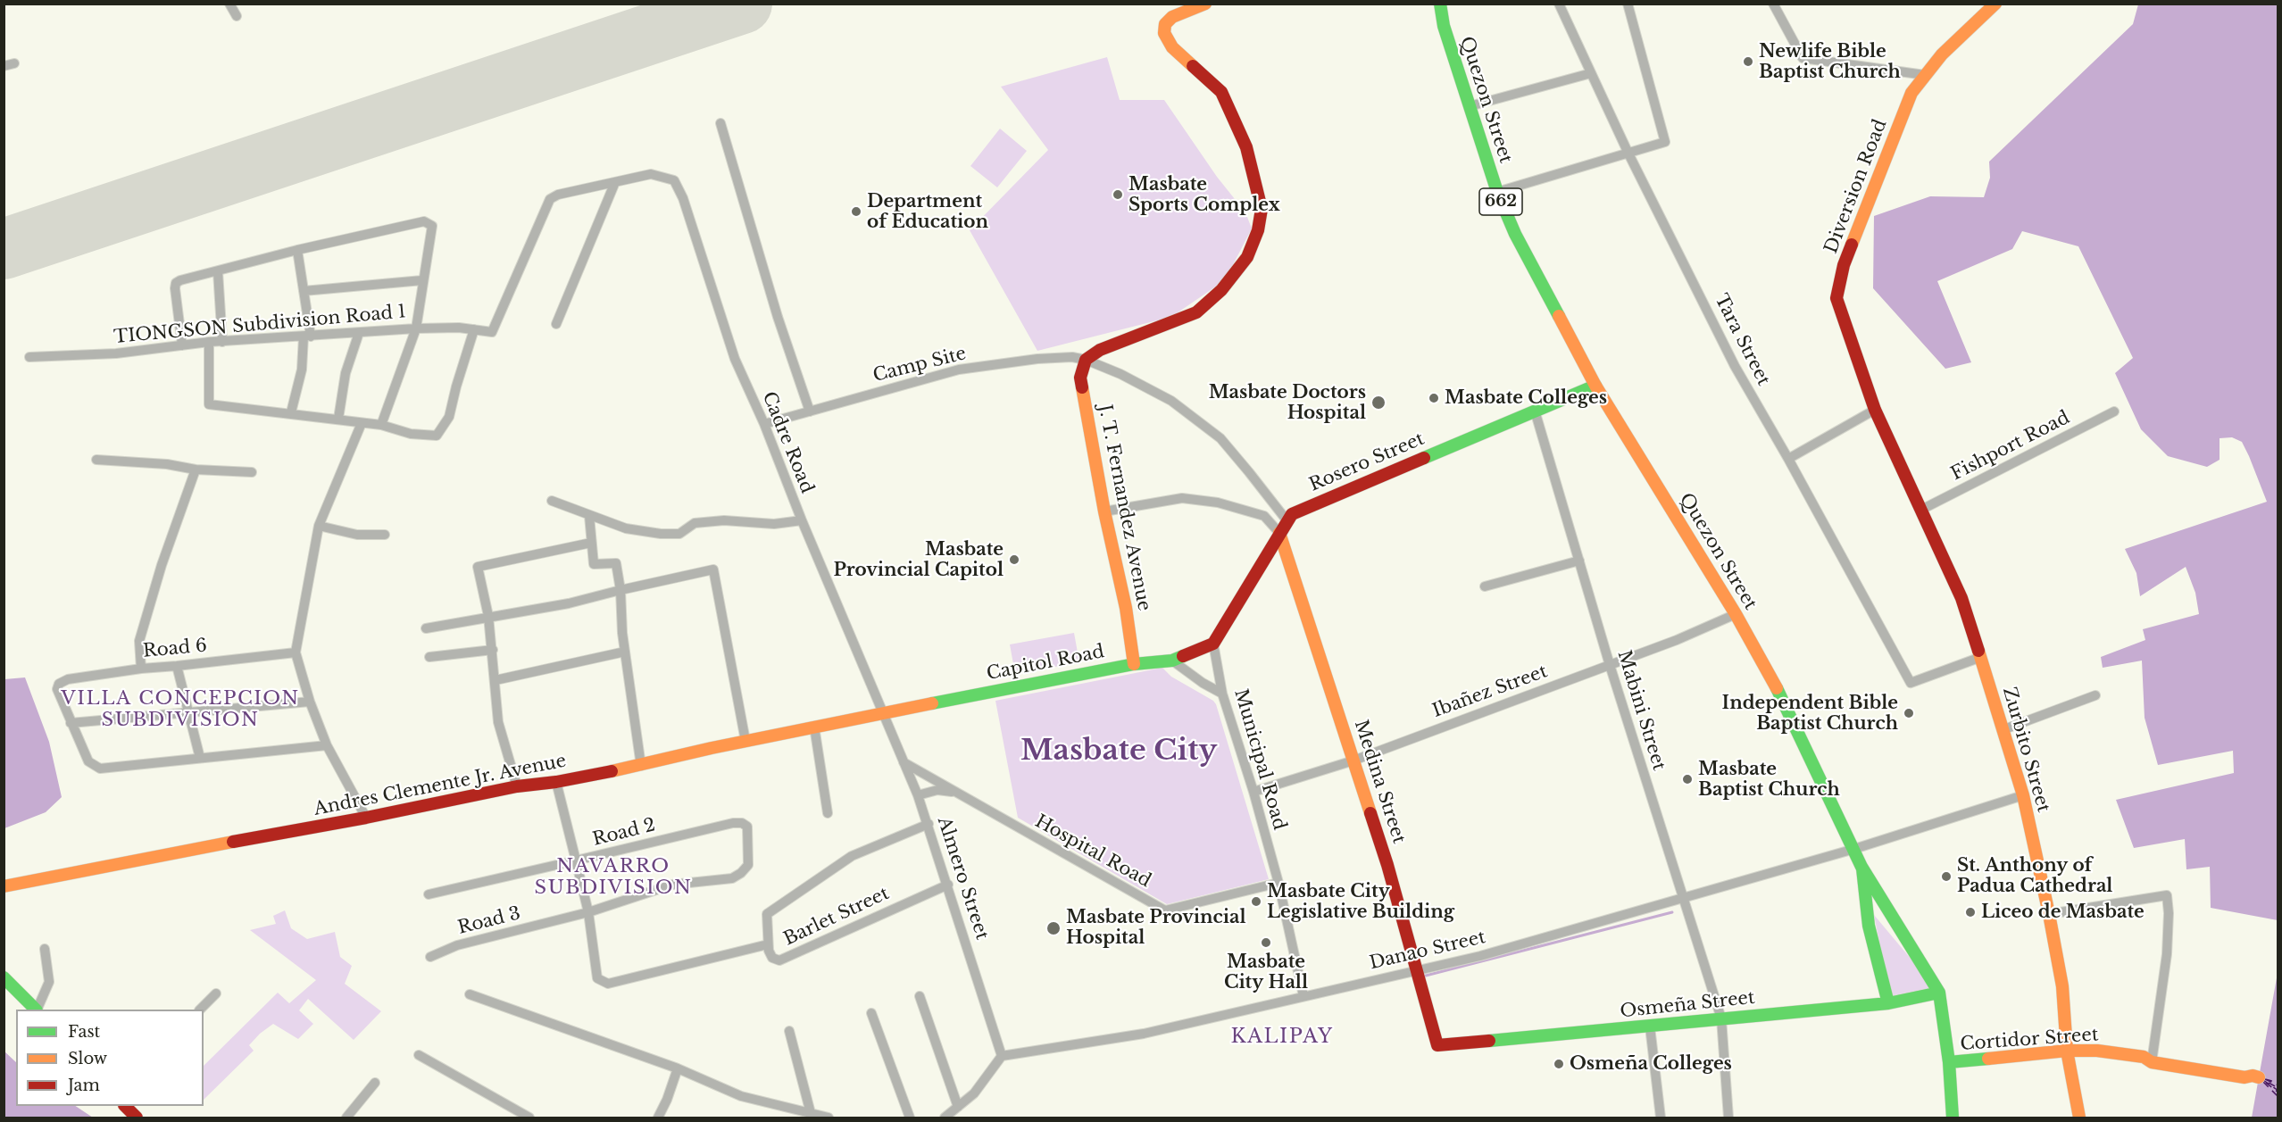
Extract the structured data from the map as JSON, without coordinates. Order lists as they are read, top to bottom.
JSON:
{
  "streets": {
    "main road": [
      "Quezon Street",
      "Diversion Road",
      "662",
      "Rosero Street",
      "J. T. Fernandez Avenue",
      "Capitol Road",
      "Zurbito Street",
      "Medina Street",
      "Andres Clemente Jr. Avenue",
      "Osmeña Street",
      "Cortidor Street"
    ],
    "street": [
      "TIONGSON Subdivision Road 1",
      "Tara Street",
      "Camp Site",
      "Cadre Road",
      "Fishport Road",
      "Road 6",
      "Ibañez Street",
      "Mabini Street",
      "Municipal Road",
      "Road 2",
      "Hospital Road",
      "Almero Street",
      "Barlet Street",
      "Road 3",
      "Danao Street"
    ]
  },
  "crossings": [
    ["Quezon Street", "Rosero Street"],
    ["Quezon Street", "Ibañez Street"],
    ["Quezon Street", "Danao Street"],
    ["Quezon Street", "Osmeña Street"],
    ["Quezon Street", "Cortidor Street"],
    ["Diversion Road", "Zurbito Street"],
    ["TIONGSON Subdivision Road 1", "Cadre Road"],
    ["Tara Street", "Zurbito Street"],
    ["Camp Site", "Cadre Road"],
    ["Camp Site", "Rosero Street"],
    ["Camp Site", "J. T. Fernandez Avenue"],
    ["Cadre Road", "Capitol Road"],
    ["Cadre Road", "Andres Clemente Jr. Avenue"],
    ["Cadre Road", "Almero Street"],
    ["Fishport Road", "Zurbito Street"],
    ["Rosero Street", "Capitol Road"],
    ["Rosero Street", "Mabini Street"],
    ["Rosero Street", "Municipal Road"],
    ["Rosero Street", "Medina Street"],
    ["J. T. Fernandez Avenue", "Capitol Road"],
    ["Capitol Road", "Municipal Road"],
    ["Capitol Road", "Andres Clemente Jr. Avenue"],
    ["Capitol Road", "Almero Street"],
    ["Ibañez Street", "Mabini Street"],
    ["Ibañez Street", "Municipal Road"],
    ["Ibañez Street", "Medina Street"],
    ["Mabini Street", "Danao Street"],
    ["Mabini Street", "Osmeña Street"],
    ["Zurbito Street", "Danao Street"],
    ["Zurbito Street", "Cortidor Street"],
    ["Municipal Road", "Hospital Road"],
    ["Municipal Road", "Danao Street"],
    ["Medina Street", "Danao Street"],
    ["Medina Street", "Osmeña Street"],
    ["Andres Clemente Jr. Avenue", "Almero Street"],
    ["Road 2", "Road 3"],
    ["Hospital Road", "Almero Street"],
    ["Almero Street", "Barlet Street"],
    ["Almero Street", "Danao Street"]
  ],
  "districts": [
    "VILLA CONCEPCION SUBDIVISION",
    "Masbate City",
    "NAVARRO SUBDIVISION",
    "KALIPAY"
  ],
  "places": [
    "Newlife Bible Baptist Church",
    "Masbate Sports Complex",
    "Department of Education",
    "Masbate Colleges",
    "Masbate Doctors Hospital",
    "Masbate Provincial Capitol",
    "Independent Bible Baptist Church",
    "Masbate Baptist Church",
    "St. Anthony of Padua Cathedral",
    "Masbate City Legislative Building",
    "Liceo de Masbate",
    "Masbate Provincial Hospital",
    "Masbate City Hall",
    "Osmeña Colleges"
  ],
  "legend": ["Fast", "Slow", "Jam"]
}
